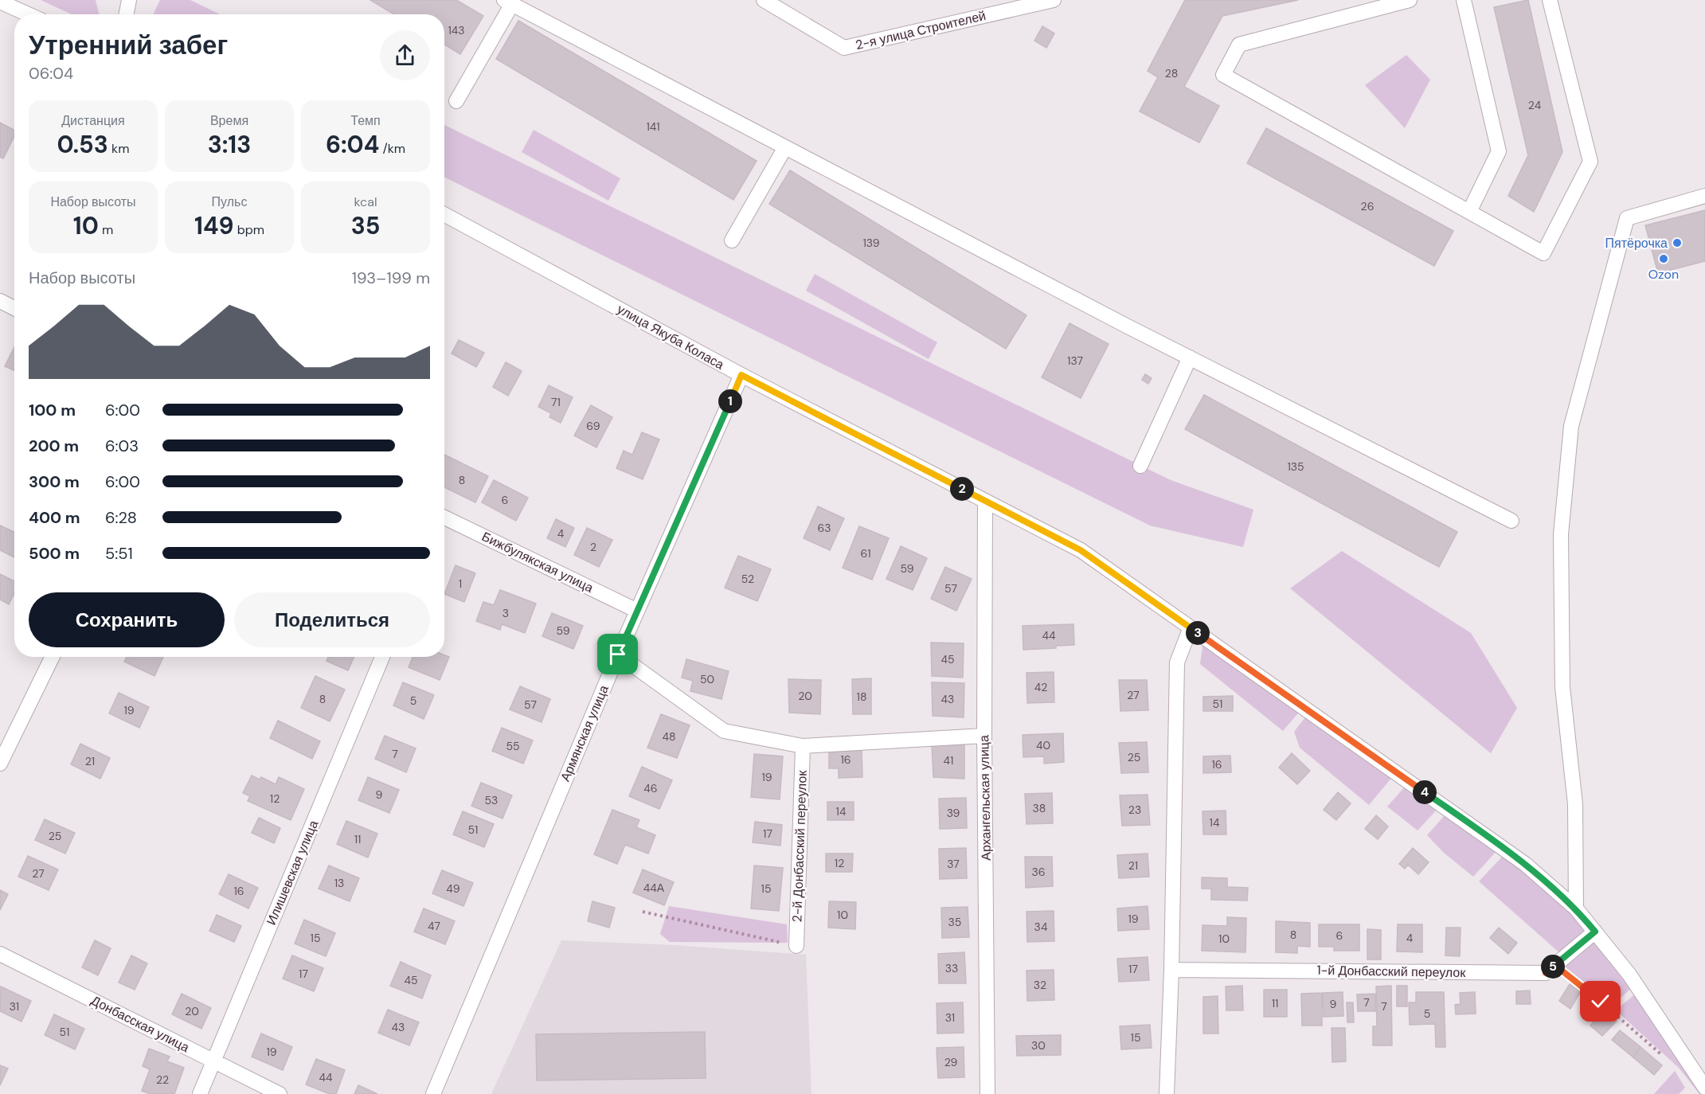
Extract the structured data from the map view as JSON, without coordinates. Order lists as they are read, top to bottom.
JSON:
{
  "streets": {
    "street": [
      "2-я улица Строителей",
      "улица Якуба Коласа",
      "Бижбулякская улица",
      "Армянская улица",
      "Архангельская улица",
      "2-й Донбасский переулок",
      "Илишевская улица",
      "1-й Донбасский переулок",
      "Донбасская улица"
    ]
  },
  "crossings": [
    ["улица Якуба Коласа", "Армянская улица"],
    ["улица Якуба Коласа", "Архангельская улица"],
    ["Бижбулякская улица", "Армянская улица"],
    ["Илишевская улица", "Донбасская улица"]
  ],
  "places": ["Пятёрочка", "Ozon"],
  "house_numbers": [
    "143",
    "28",
    "24",
    "141",
    "26",
    "139",
    "137",
    "71",
    "69",
    "135",
    "8",
    "6",
    "63",
    "4",
    "2",
    "61",
    "59",
    "52",
    "1",
    "57",
    "3",
    "59",
    "44",
    "45",
    "50",
    "42",
    "27",
    "20",
    "18",
    "8",
    "43",
    "5",
    "51",
    "57",
    "19",
    "48",
    "40",
    "55",
    "7",
    "25",
    "16",
    "41",
    "21",
    "16",
    "19",
    "46",
    "9",
    "12",
    "53",
    "38",
    "23",
    "14",
    "39",
    "14",
    "51",
    "17",
    "25",
    "11",
    "12",
    "37",
    "21",
    "36",
    "27",
    "13",
    "44А",
    "49",
    "15",
    "16",
    "10",
    "19",
    "35",
    "47",
    "34",
    "8",
    "6",
    "15",
    "4",
    "10",
    "33",
    "17",
    "17",
    "45",
    "32",
    "7",
    "11",
    "9",
    "31",
    "7",
    "20",
    "5",
    "31",
    "43",
    "51",
    "15",
    "30",
    "19",
    "29",
    "44",
    "22"
  ],
  "page": {
    "heading": ["Утренний забег", "06:04"],
    "stats": [
      ["Дистанция", "0.53 km"],
      ["Время", "3:13"],
      ["Темп", "6:04 /km"],
      ["Набор высоты", "10 m"],
      ["Пульс", "149 bpm"],
      ["kcal", "35"]
    ],
    "chart": ["Набор высоты", "193–199 m"],
    "pins": [
      "1",
      "2",
      "3",
      "4",
      "5"
    ],
    "list": [
      {
        "name": "100 m",
        "note": "6:00"
      },
      {
        "name": "200 m",
        "note": "6:03"
      },
      {
        "name": "300 m",
        "note": "6:00"
      },
      {
        "name": "400 m",
        "note": "6:28"
      },
      {
        "name": "500 m",
        "note": "5:51"
      }
    ],
    "buttons": ["Сохранить", "Поделиться"]
  }
}
